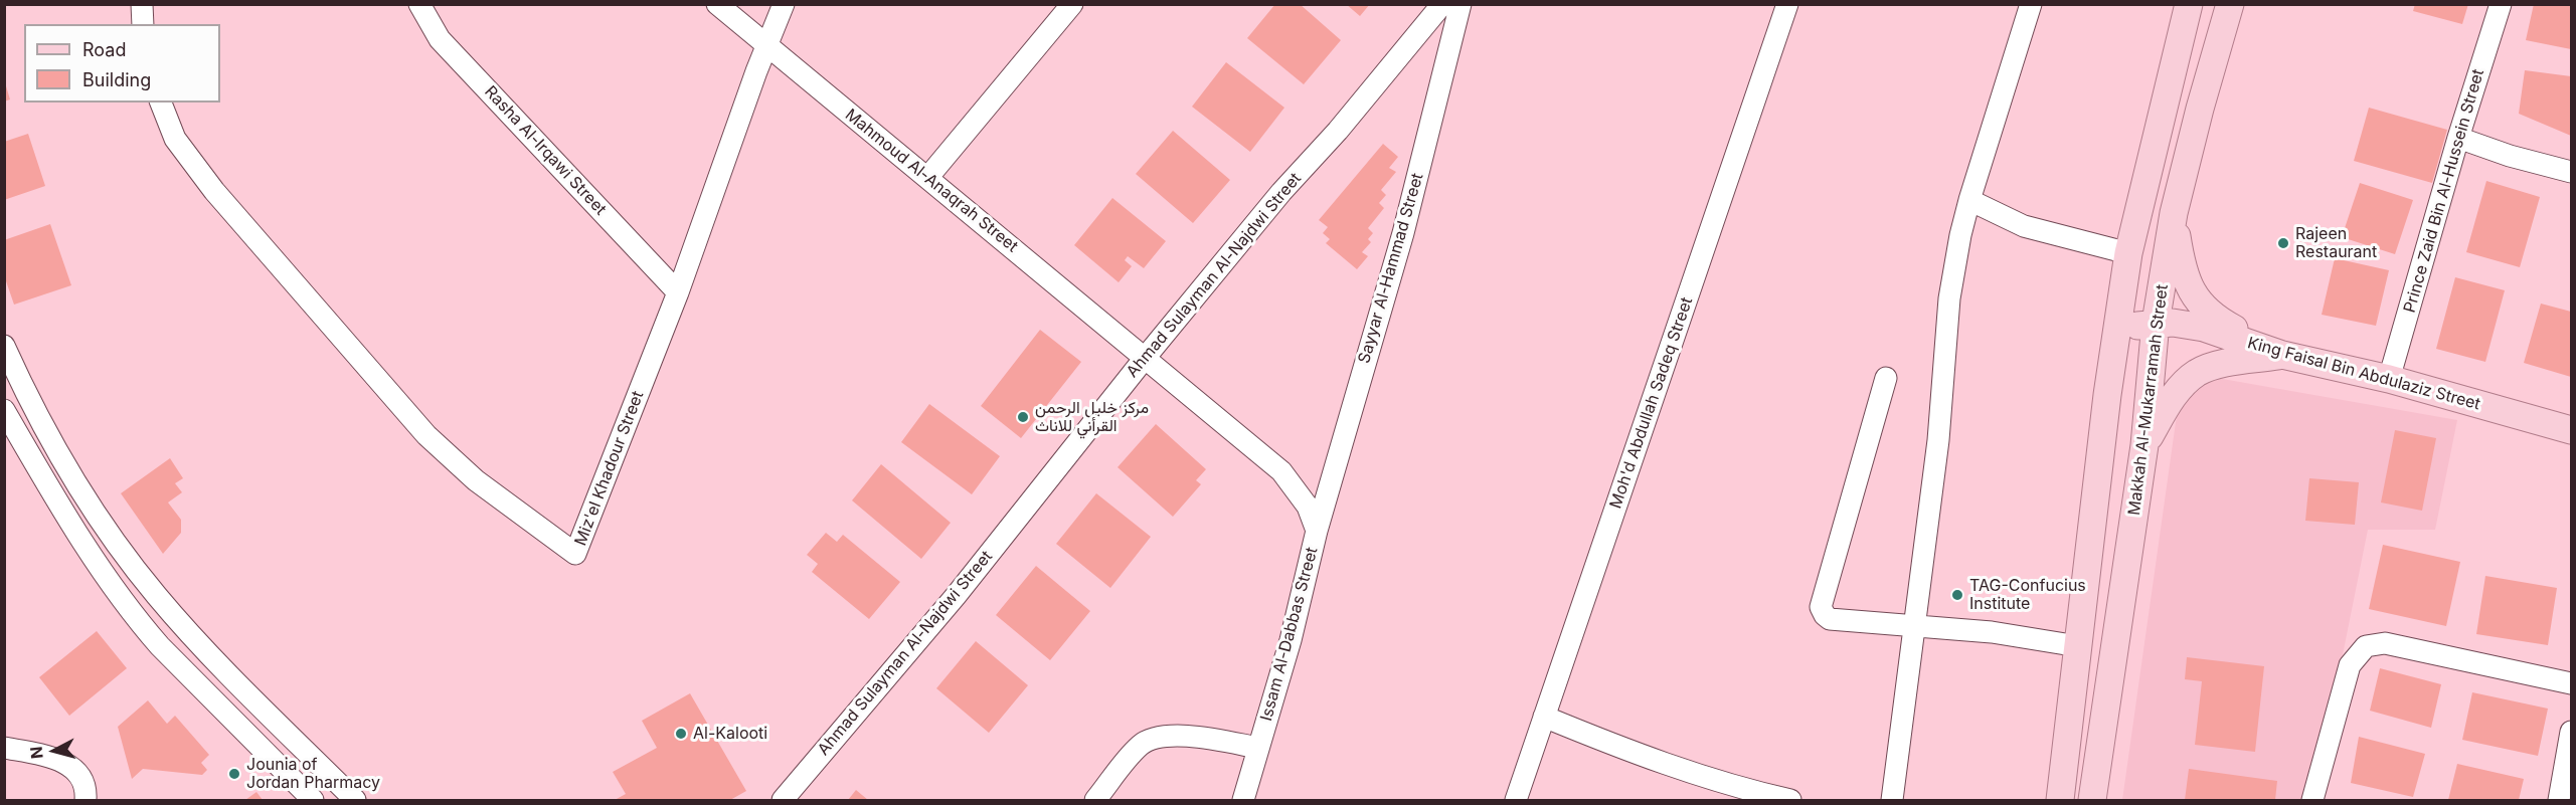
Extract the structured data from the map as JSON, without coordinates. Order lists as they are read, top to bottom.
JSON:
{
  "streets": {
    "main road": ["King Faisal Bin Abdulaziz Street", "Makkah Al-Mukarramah Street"],
    "street": [
      "Rasha Al-Irqawi Street",
      "Mahmoud Al-Anaqrah Street",
      "Prince Zaid Bin Al-Hussein Street",
      "Sayyar Al-Hammad Street",
      "Ahmad Sulayman Al-Najdwi Street",
      "Moh'd Abdullah Sadeq Street",
      "Miz'el Khadour Street",
      "Issam Al-Dabbas Street"
    ]
  },
  "crossings": [
    ["Rasha Al-Irqawi Street", "Miz'el Khadour Street"],
    ["Mahmoud Al-Anaqrah Street", "Ahmad Sulayman Al-Najdwi Street"],
    ["Mahmoud Al-Anaqrah Street", "Miz'el Khadour Street"],
    ["Mahmoud Al-Anaqrah Street", "Issam Al-Dabbas Street"],
    ["Prince Zaid Bin Al-Hussein Street", "King Faisal Bin Abdulaziz Street"],
    ["Sayyar Al-Hammad Street", "Issam Al-Dabbas Street"],
    ["Ahmad Sulayman Al-Najdwi Street", "Issam Al-Dabbas Street"],
    ["King Faisal Bin Abdulaziz Street", "Makkah Al-Mukarramah Street"]
  ],
  "places": [
    "Rajeen Restaurant",
    "مركز خليل الرحمن القرأني للاناث",
    "TAG-Confucius Institute",
    "Al-Kalooti",
    "Jounia of Jordan Pharmacy"
  ],
  "legend": ["Road", "Building"],
  "north": "left"
}
